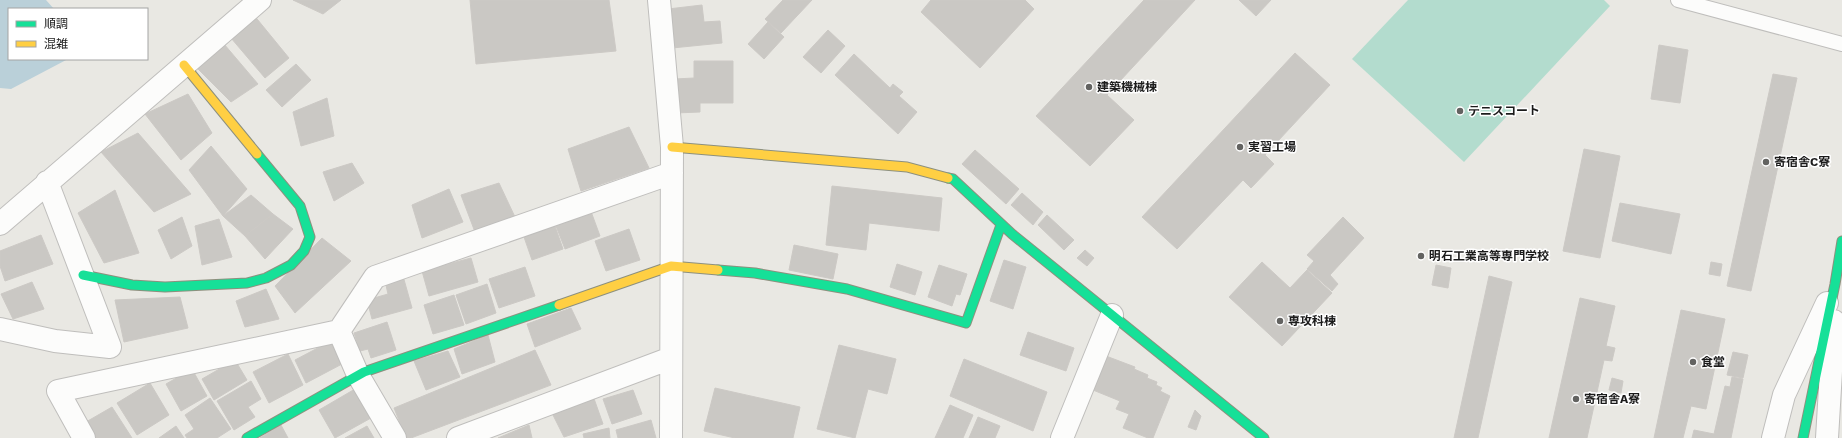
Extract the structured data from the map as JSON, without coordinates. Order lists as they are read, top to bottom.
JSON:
{
  "places": [
    "建築機械棟",
    "テニスコート",
    "実習工場",
    "寄宿舎C寮",
    "明石工業高等専門学校",
    "専攻科棟",
    "食堂",
    "寄宿舎A寮"
  ],
  "legend": ["順調", "混雑"]
}
